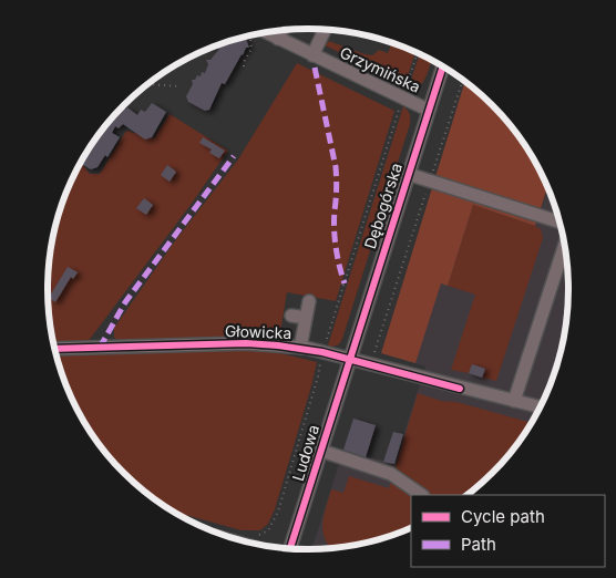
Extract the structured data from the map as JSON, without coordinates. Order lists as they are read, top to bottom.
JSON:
{
  "streets": {
    "street": [
      "Grzymińska",
      "Dębogórska",
      "Głowicka",
      "Ludowa"
    ]
  },
  "crossings": [
    ["Grzymińska", "Dębogórska"],
    ["Dębogórska", "Głowicka"],
    ["Dębogórska", "Ludowa"],
    ["Głowicka", "Ludowa"]
  ],
  "legend": ["Cycle path", "Path"]
}
